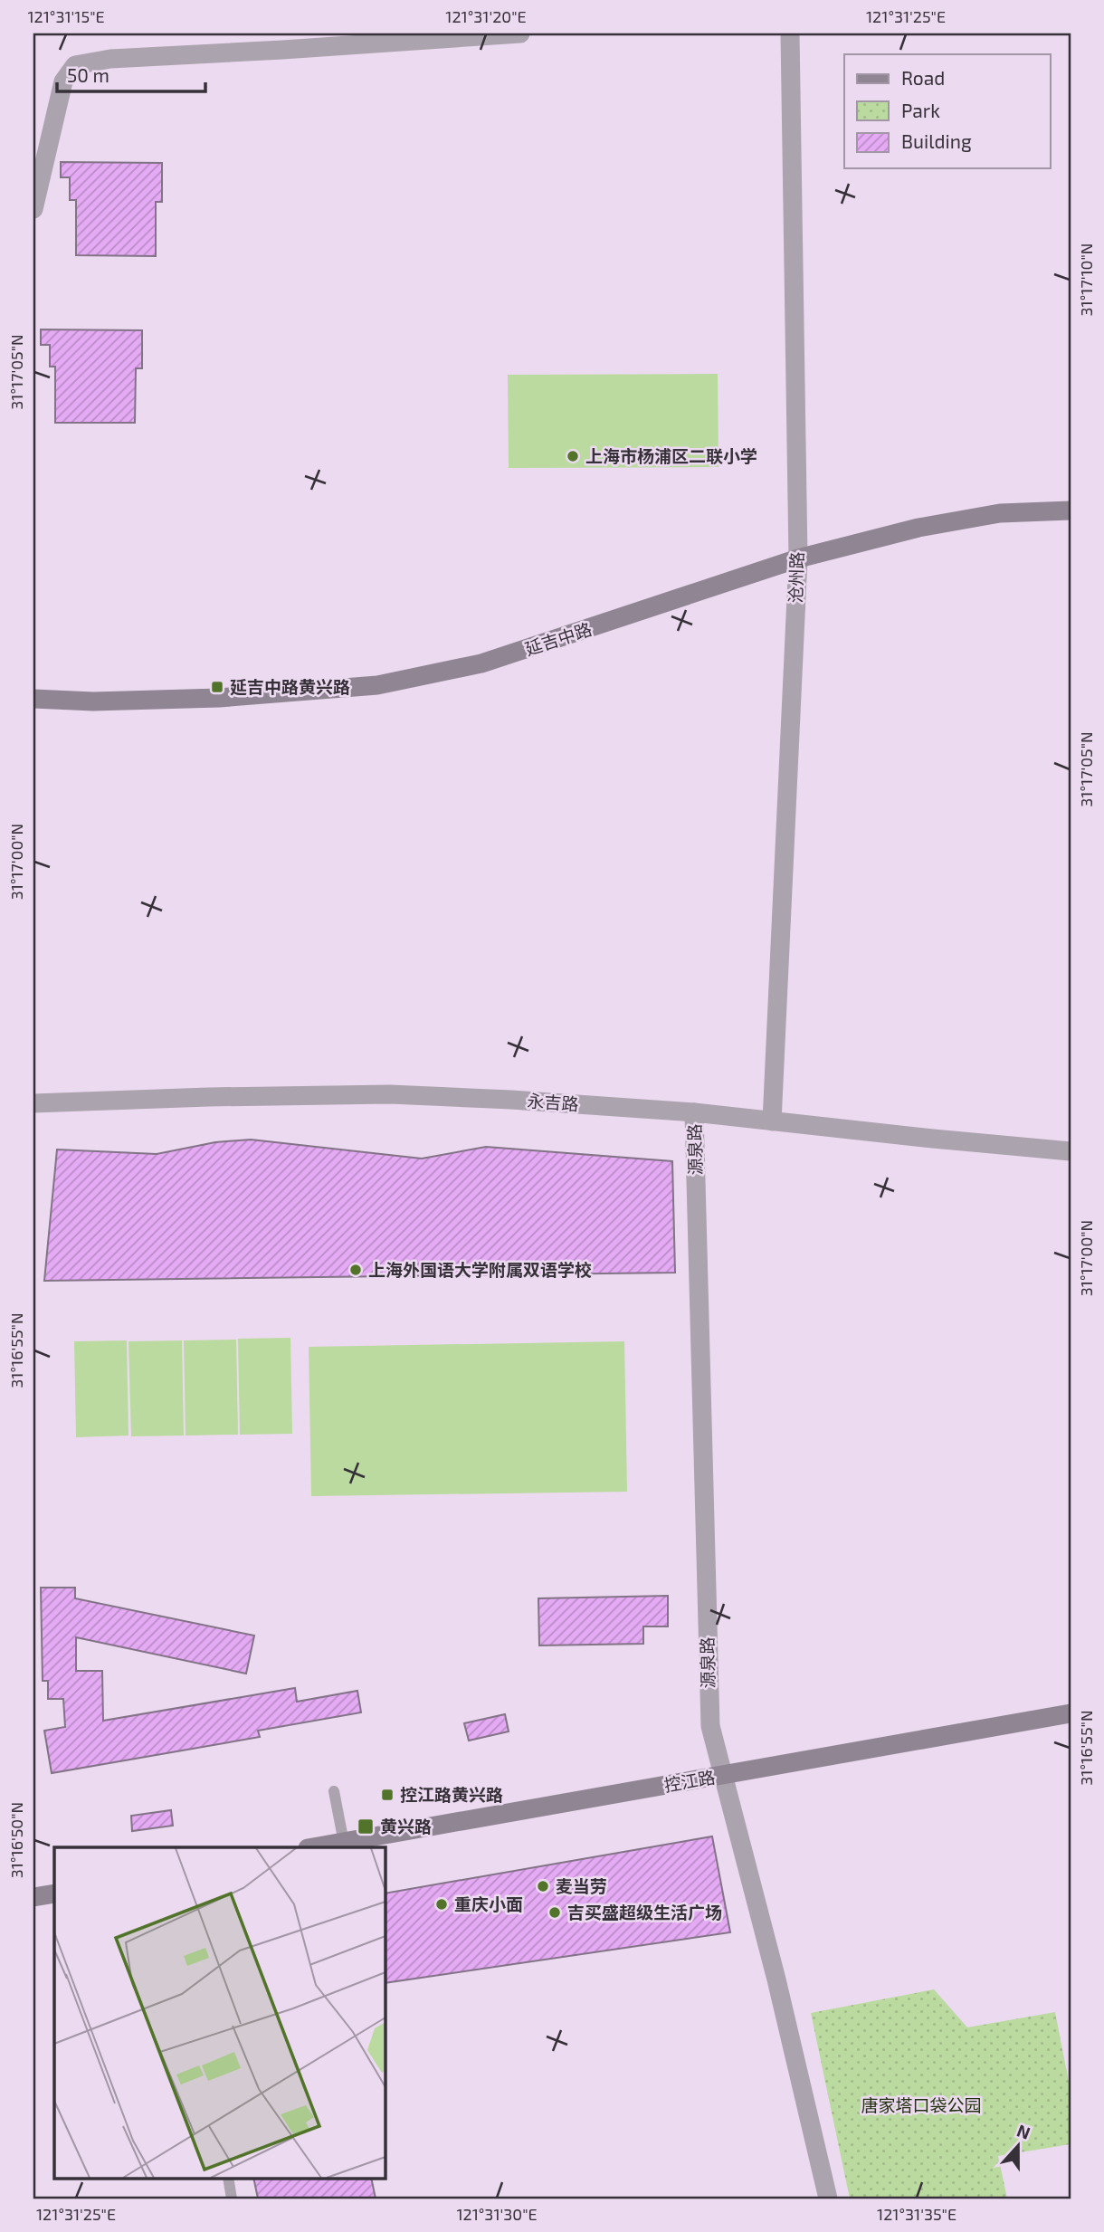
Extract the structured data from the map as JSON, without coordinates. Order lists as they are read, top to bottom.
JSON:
{
  "streets": {
    "street": [
      "沧州路",
      "延吉中路",
      "永吉路",
      "源泉路",
      "控江路"
    ]
  },
  "crossings": [
    ["沧州路", "延吉中路"],
    ["沧州路", "永吉路"],
    ["永吉路", "源泉路"],
    ["源泉路", "控江路"]
  ],
  "parks": ["唐家塔口袋公园"],
  "places": {
    "other": [
      "上海市杨浦区二联小学",
      "上海外国语大学附属双语学校",
      "麦当劳",
      "重庆小面",
      "吉买盛超级生活广场"
    ],
    "transit": ["延吉中路黄兴路", "控江路黄兴路", "黄兴路"]
  },
  "legend": ["Road", "Park", "Building"],
  "scale_bar": "50 m",
  "north": "top",
  "coordinates": [
    "121°31'15\"E",
    "121°31'20\"E",
    "121°31'25\"E",
    "31°17'10\"N",
    "31°17'05\"N",
    "31°17'00\"N",
    "31°16'55\"N",
    "31°16'50\"N",
    "121°31'30\"E",
    "121°31'35\"E"
  ]
}
